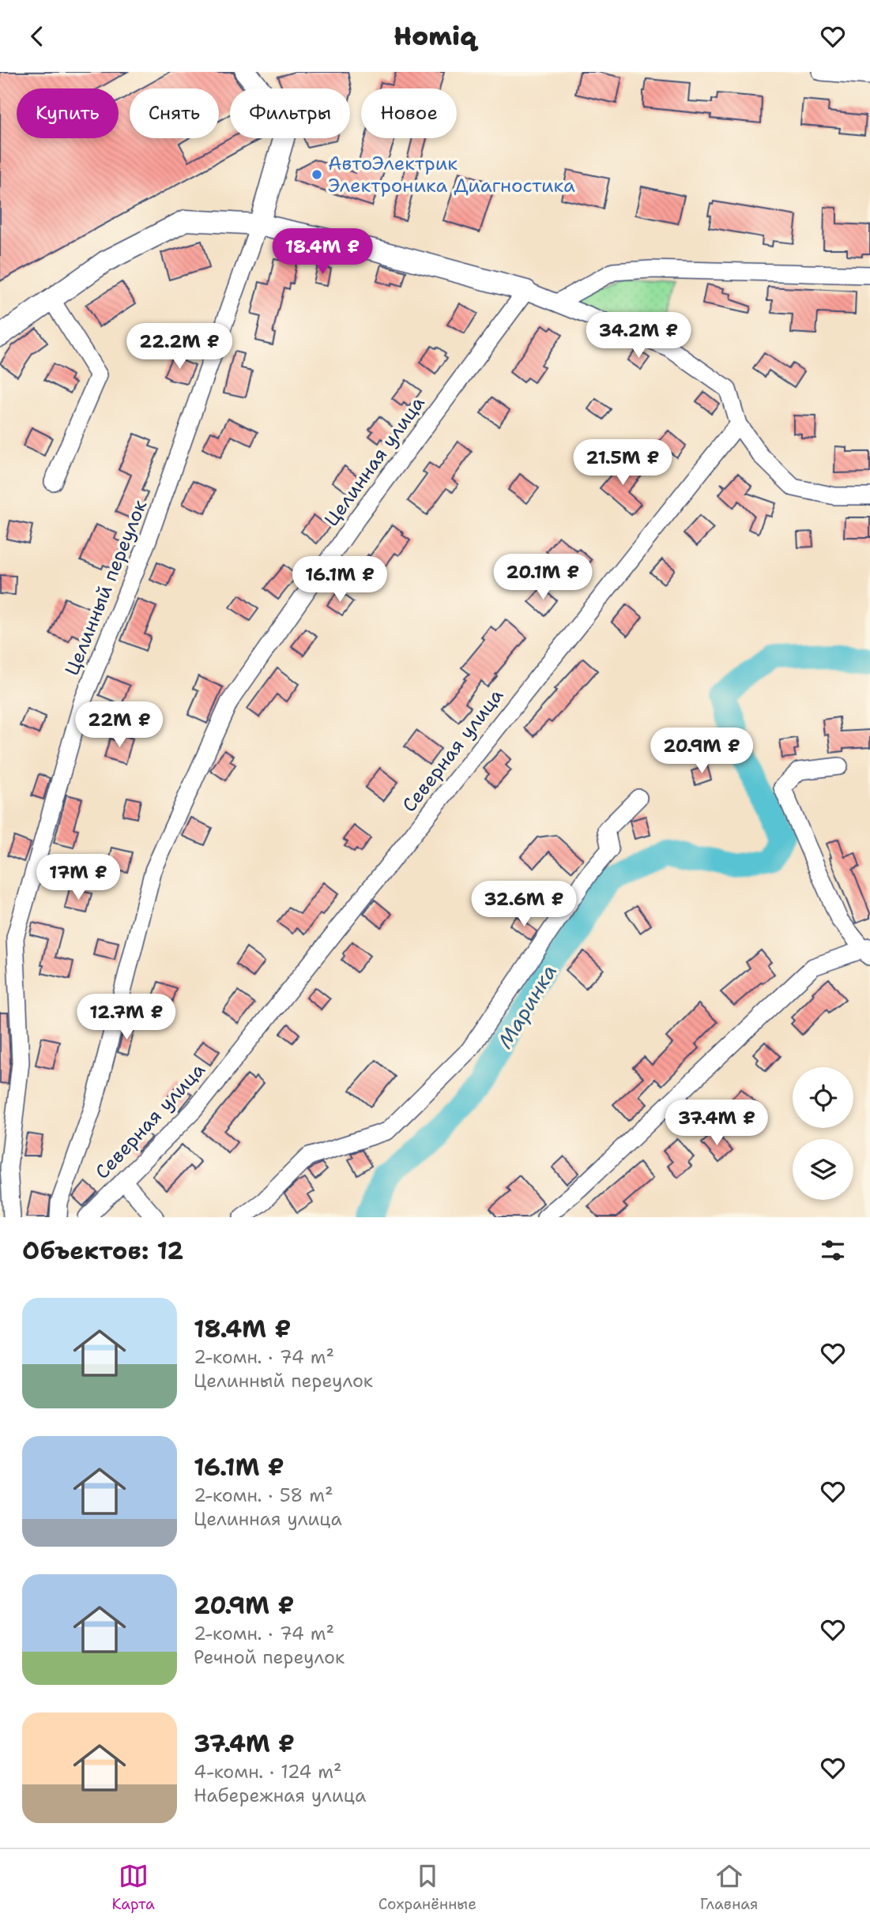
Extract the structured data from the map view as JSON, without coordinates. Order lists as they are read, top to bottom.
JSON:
{
  "streets": {
    "street": ["Целинная улица", "Целинный переулок", "Северная улица"]
  },
  "water": ["Маринка"],
  "places": ["АвтоЭлектрик Электроника Диагностика"],
  "page": {
    "header": "Homiq",
    "chip": [
      "Купить",
      "Снять",
      "Фильтры",
      "Новое"
    ],
    "price": [
      "18.4M ₽",
      "34.2M ₽",
      "22.2M ₽",
      "21.5M ₽",
      "20.1M ₽",
      "16.1M ₽",
      "22M ₽",
      "20.9M ₽",
      "17M ₽",
      "32.6M ₽",
      "12.7M ₽",
      "37.4M ₽"
    ],
    "heading": "Объектов: 12",
    "list": [
      {
        "name": "18.4M ₽",
        "note": "2-комн. · 74 m² · Целинный переулок"
      },
      {
        "name": "16.1M ₽",
        "note": "2-комн. · 58 m² · Целинная улица"
      },
      {
        "name": "20.9M ₽",
        "note": "2-комн. · 74 m² · Речной переулок"
      },
      {
        "name": "37.4M ₽",
        "note": "4-комн. · 124 m² · Набережная улица"
      }
    ],
    "tabs": ["Карта", "Сохранённые", "Главная"]
  }
}
